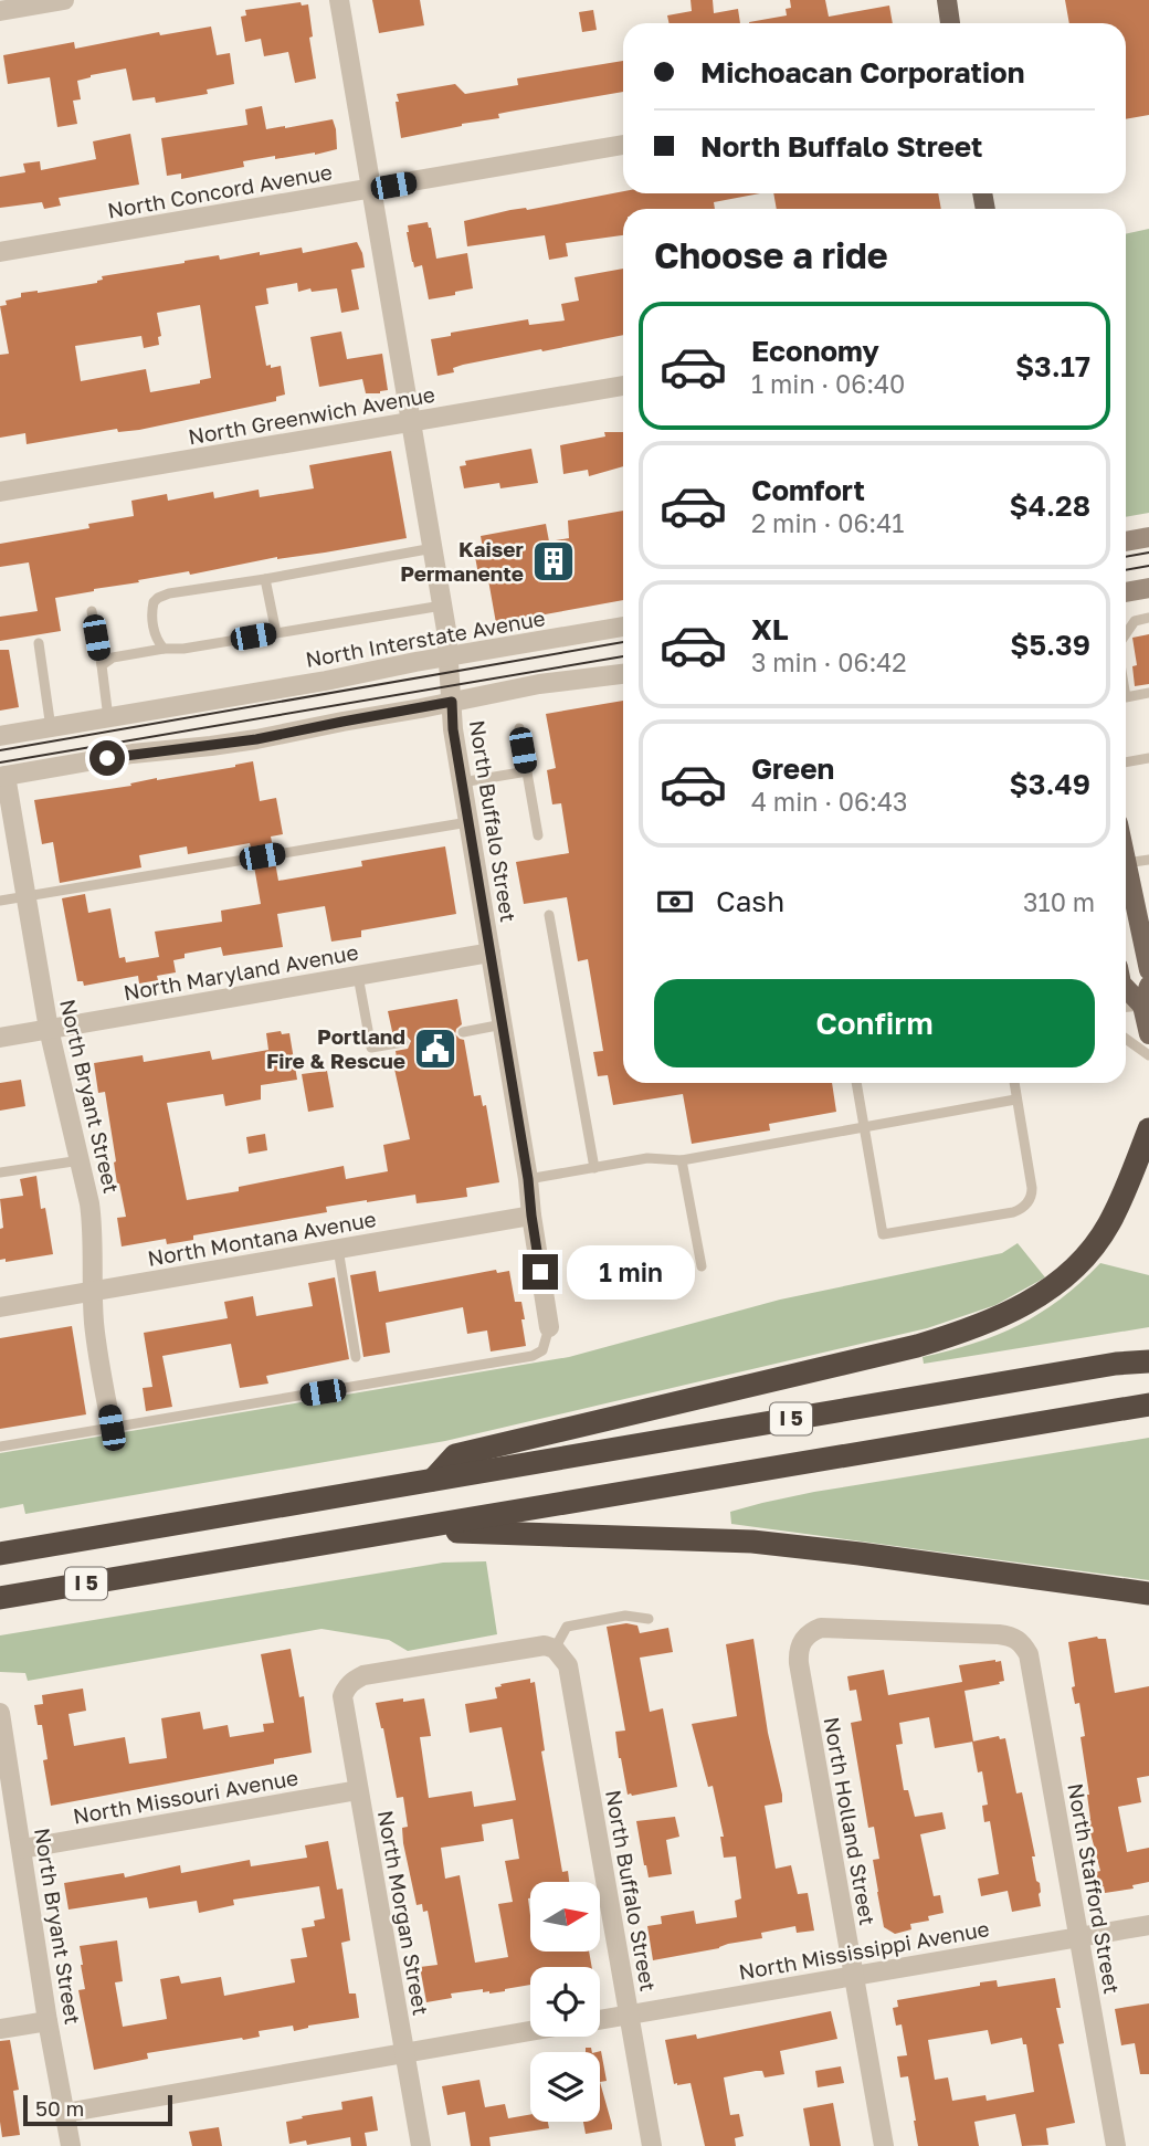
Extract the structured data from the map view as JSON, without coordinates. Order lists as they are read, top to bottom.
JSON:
{
  "streets": {
    "highway": ["I 5"],
    "street": [
      "North Concord Avenue",
      "North Greenwich Avenue",
      "North Interstate Avenue",
      "North Buffalo Street",
      "North Maryland Avenue",
      "North Bryant Street",
      "North Montana Avenue",
      "North Missouri Avenue",
      "North Holland Street",
      "North Stafford Street",
      "North Morgan Street",
      "North Mississippi Avenue"
    ]
  },
  "crossings": [
    ["North Concord Avenue", "North Buffalo Street"],
    ["North Greenwich Avenue", "North Buffalo Street"],
    ["North Interstate Avenue", "North Buffalo Street"],
    ["North Buffalo Street", "North Maryland Avenue"],
    ["North Buffalo Street", "North Montana Avenue"],
    ["North Buffalo Street", "North Morgan Street"],
    ["North Buffalo Street", "North Mississippi Avenue"],
    ["North Maryland Avenue", "North Bryant Street"],
    ["North Bryant Street", "North Montana Avenue"],
    ["North Bryant Street", "North Missouri Avenue"],
    ["North Missouri Avenue", "North Morgan Street"],
    ["North Holland Street", "North Stafford Street"],
    ["North Holland Street", "North Mississippi Avenue"],
    ["North Stafford Street", "North Mississippi Avenue"]
  ],
  "places": {
    "building": ["Kaiser Permanente"],
    "public building": ["Portland Fire & Rescue"]
  },
  "scale_bar": "50 m",
  "north": "right",
  "page": {
    "banner": ["Michoacan Corporation", "North Buffalo Street"],
    "heading": "Choose a ride",
    "list": [
      {
        "name": "Economy",
        "note": "1 min · 06:40",
        "value": "$3.17"
      },
      {
        "name": "Comfort",
        "note": "2 min · 06:41",
        "value": "$4.28"
      },
      {
        "name": "XL",
        "note": "3 min · 06:42",
        "value": "$5.39"
      },
      {
        "name": "Green",
        "note": "4 min · 06:43",
        "value": "$3.49"
      }
    ],
    "pay": ["Cash", "310 m"],
    "buttons": "Confirm",
    "bubble": "1 min",
    "scale": "50 m"
  }
}
